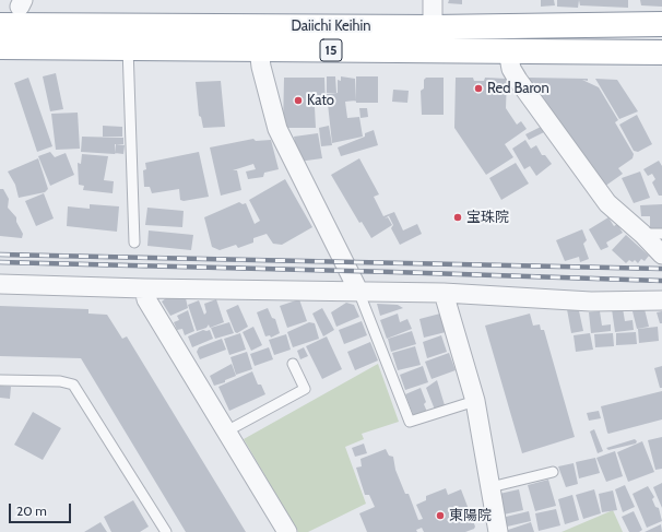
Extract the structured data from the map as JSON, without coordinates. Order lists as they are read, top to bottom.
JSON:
{
  "streets": {
    "highway": ["Daiichi Keihin", "15"]
  },
  "places": [
    "Red Baron",
    "Kato",
    "宝珠院",
    "東陽院"
  ],
  "scale_bar": "20 m"
}
